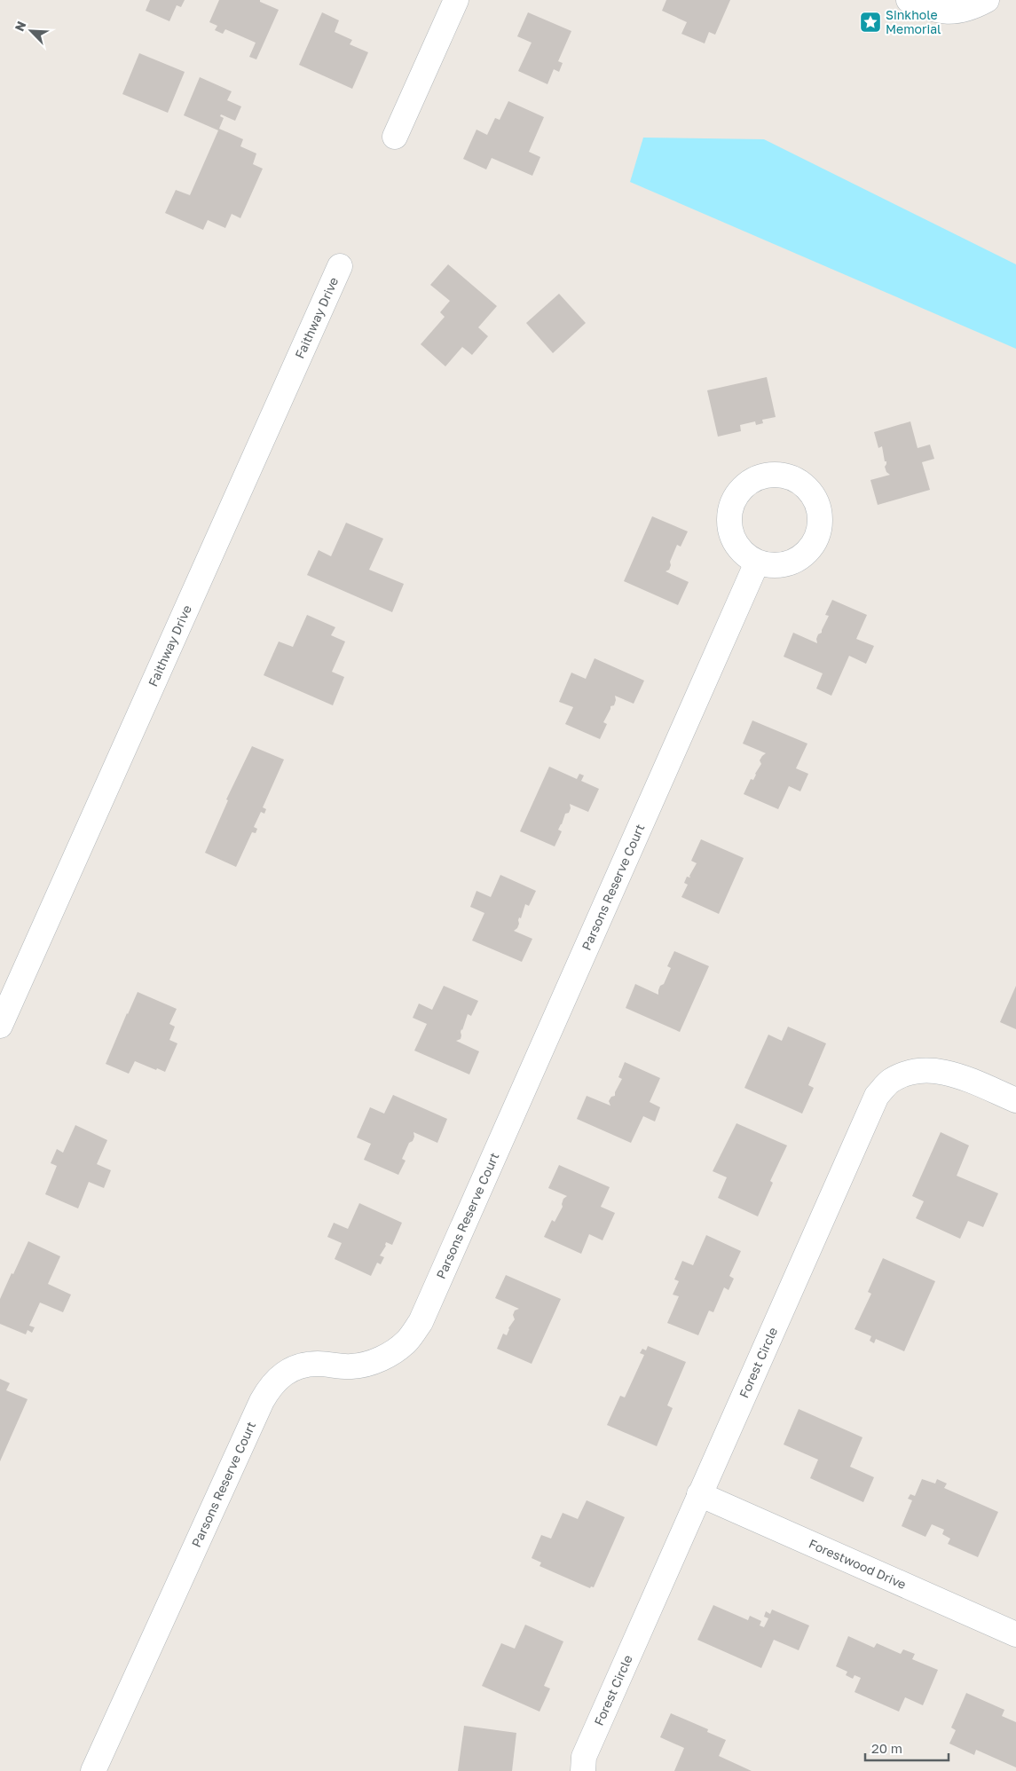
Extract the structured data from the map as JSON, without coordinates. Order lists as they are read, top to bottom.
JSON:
{
  "streets": {
    "street": [
      "Faithway Drive",
      "Parsons Reserve Court",
      "Forest Circle",
      "Forestwood Drive"
    ]
  },
  "crossings": [
    ["Forest Circle", "Forestwood Drive"]
  ],
  "places": {
    "place": ["Sinkhole Memorial"]
  },
  "scale_bar": "20 m",
  "north": "top left"
}
